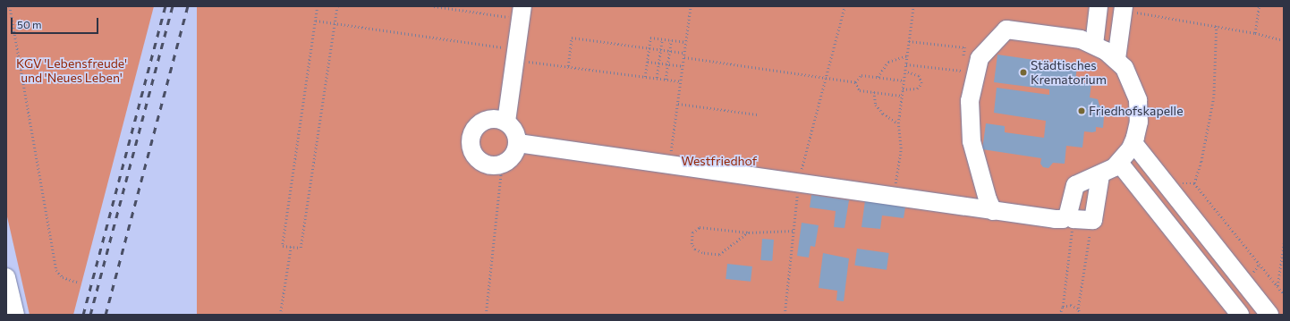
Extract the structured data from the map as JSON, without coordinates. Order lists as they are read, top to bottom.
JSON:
{
  "parks": ["KGV 'Lebensfreude' und 'Neues Leben'", "Westfriedhof"],
  "places": ["Städtisches Krematorium", "Friedhofskapelle"],
  "scale_bar": "50 m"
}
